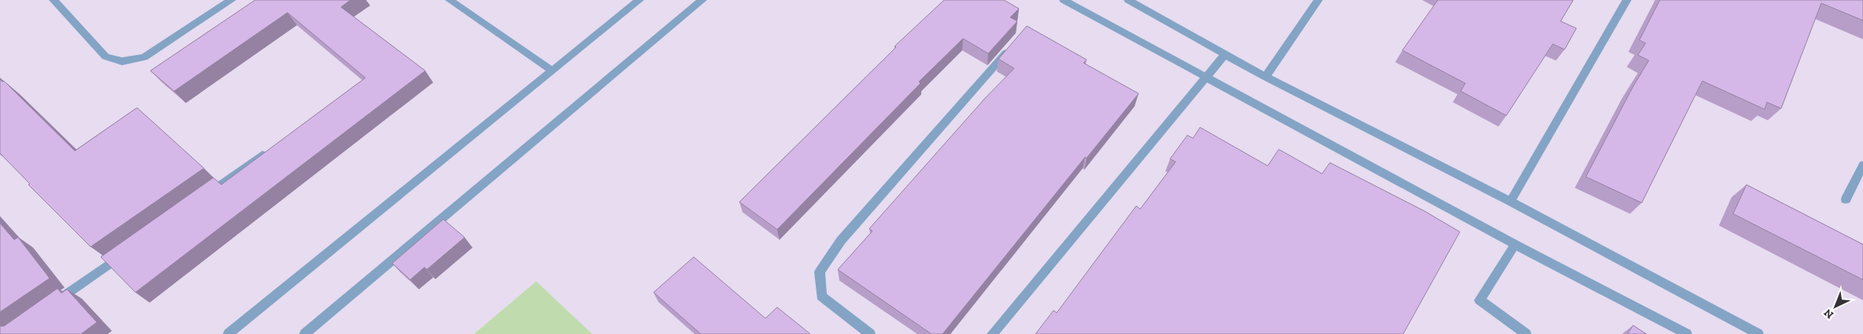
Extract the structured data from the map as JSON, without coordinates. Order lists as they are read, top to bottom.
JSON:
{
  "north": "bottom left"
}
